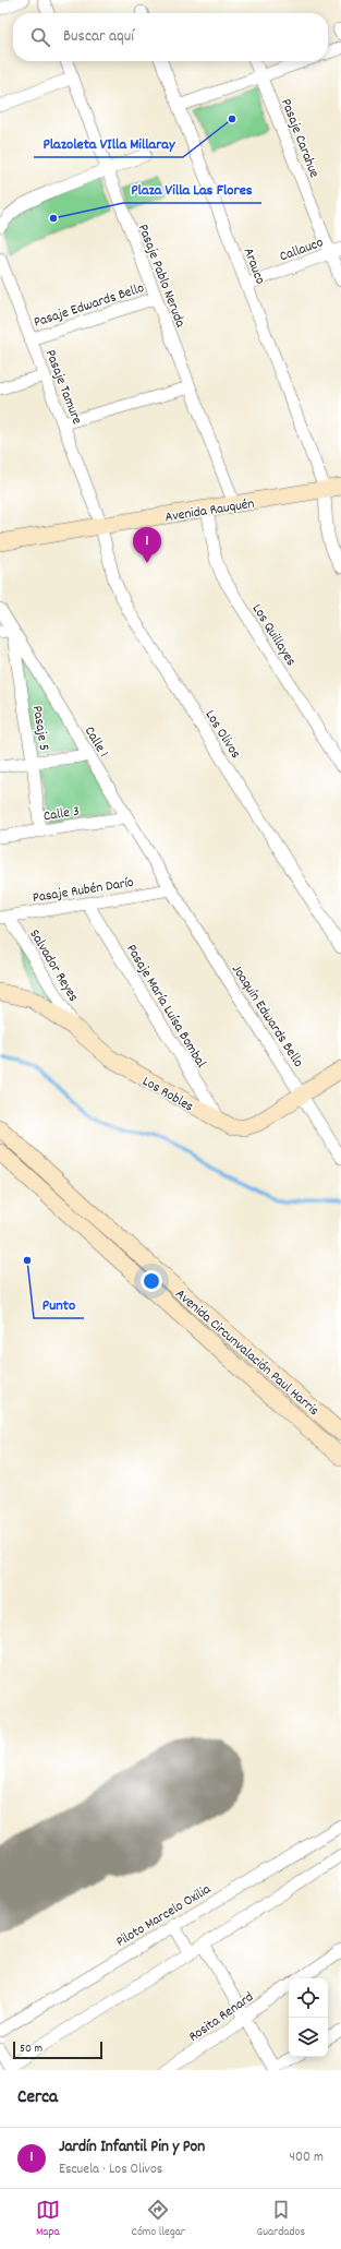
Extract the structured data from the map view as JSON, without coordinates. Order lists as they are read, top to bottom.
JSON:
{
  "streets": {
    "main road": ["Avenida Rauquén", "Los Robles", "Avenida Circunvalación Paul Harris"],
    "street": [
      "Pasaje Carahue",
      "Callauco",
      "Arauco",
      "Pasaje Pablo Neruda",
      "Pasaje Edwards Bello",
      "Pasaje Tamure",
      "Los Quillayes",
      "Pasaje 5",
      "Los Olivos",
      "Calle 1",
      "Calle 3",
      "Pasaje Rubén Darío",
      "Salvador Reyes",
      "Pasaje María Luísa Bombal",
      "Joaquín Edwards Bello",
      "Piloto Marcelo Oxilia",
      "Rosita Renard"
    ]
  },
  "crossings": [
    ["Pasaje Carahue", "Callauco"],
    ["Callauco", "Arauco"],
    ["Arauco", "Avenida Rauquén"],
    ["Pasaje Pablo Neruda", "Pasaje Edwards Bello"],
    ["Pasaje Pablo Neruda", "Avenida Rauquén"],
    ["Pasaje Edwards Bello", "Pasaje Tamure"],
    ["Pasaje Tamure", "Avenida Rauquén"],
    ["Pasaje Tamure", "Los Olivos"],
    ["Avenida Rauquén", "Los Quillayes"],
    ["Avenida Rauquén", "Los Olivos"],
    ["Pasaje 5", "Calle 1"],
    ["Pasaje 5", "Calle 3"],
    ["Calle 1", "Calle 3"],
    ["Calle 1", "Pasaje Rubén Darío"],
    ["Calle 1", "Joaquín Edwards Bello"],
    ["Pasaje Rubén Darío", "Salvador Reyes"],
    ["Pasaje Rubén Darío", "Pasaje María Luísa Bombal"],
    ["Pasaje Rubén Darío", "Joaquín Edwards Bello"],
    ["Salvador Reyes", "Los Robles"],
    ["Pasaje María Luísa Bombal", "Los Robles"],
    ["Joaquín Edwards Bello", "Los Robles"]
  ],
  "places": ["Plazoleta VIlla Millaray", "Plaza Villa Las Flores", "Punto"],
  "scale_bar": "50 m",
  "page": {
    "search": "Buscar aquí",
    "pins": "1",
    "scale": "50 m",
    "heading": "Cerca",
    "list": [
      {
        "mark": "1",
        "name": "Jardín Infantil Pin y Pon",
        "note": "Escuela · Los Olivos",
        "value": "400 m"
      }
    ],
    "nav": ["Mapa", "Cómo llegar", "Guardados"]
  }
}
